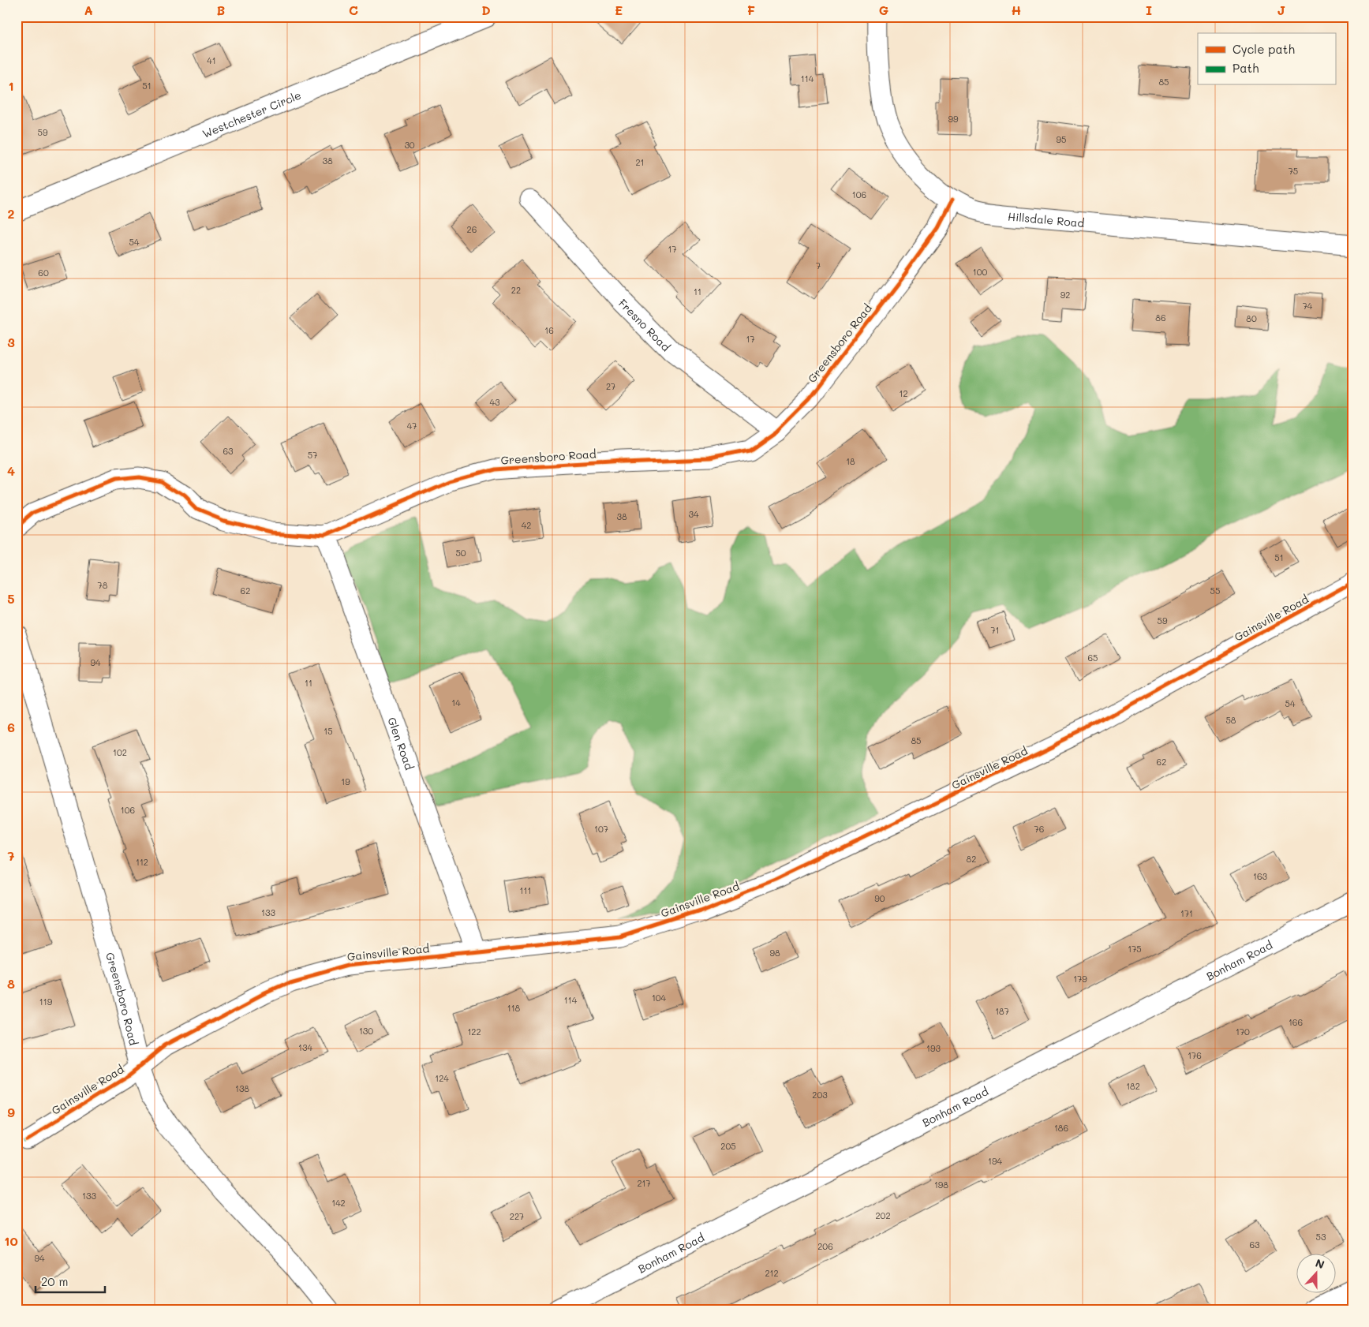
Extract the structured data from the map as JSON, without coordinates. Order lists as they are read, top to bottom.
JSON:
{
  "streets": {
    "street": [
      "Westchester Circle",
      "Hillsdale Road",
      "Fresno Road",
      "Greensboro Road",
      "Gainsville Road",
      "Glen Road",
      "Bonham Road"
    ]
  },
  "crossings": [
    ["Hillsdale Road", "Greensboro Road"],
    ["Fresno Road", "Greensboro Road"],
    ["Greensboro Road", "Gainsville Road"],
    ["Greensboro Road", "Glen Road"],
    ["Gainsville Road", "Glen Road"]
  ],
  "house_numbers": [
    "41",
    "114",
    "85",
    "51",
    "99",
    "59",
    "95",
    "30",
    "38",
    "21",
    "75",
    "106",
    "26",
    "54",
    "17",
    "7",
    "100",
    "60",
    "22",
    "11",
    "92",
    "74",
    "86",
    "80",
    "16",
    "17",
    "27",
    "12",
    "43",
    "47",
    "63",
    "57",
    "18",
    "34",
    "38",
    "42",
    "50",
    "51",
    "78",
    "62",
    "55",
    "59",
    "71",
    "65",
    "94",
    "11",
    "14",
    "54",
    "58",
    "15",
    "85",
    "102",
    "62",
    "19",
    "106",
    "107",
    "76",
    "82",
    "112",
    "163",
    "111",
    "90",
    "133",
    "171",
    "175",
    "98",
    "179",
    "104",
    "114",
    "119",
    "118",
    "187",
    "166",
    "130",
    "122",
    "170",
    "134",
    "193",
    "176",
    "124",
    "182",
    "138",
    "203",
    "186",
    "205",
    "194",
    "217",
    "198",
    "133",
    "142",
    "202",
    "227",
    "53",
    "63",
    "206",
    "94",
    "212"
  ],
  "legend": ["Cycle path", "Path"],
  "scale_bar": "20 m",
  "north": "top",
  "grid": {
    "columns": [
      "A",
      "B",
      "C",
      "D",
      "E",
      "F",
      "G",
      "H",
      "I",
      "J"
    ],
    "rows": [
      "1",
      "2",
      "3",
      "4",
      "5",
      "6",
      "7",
      "8",
      "9",
      "10"
    ]
  }
}
